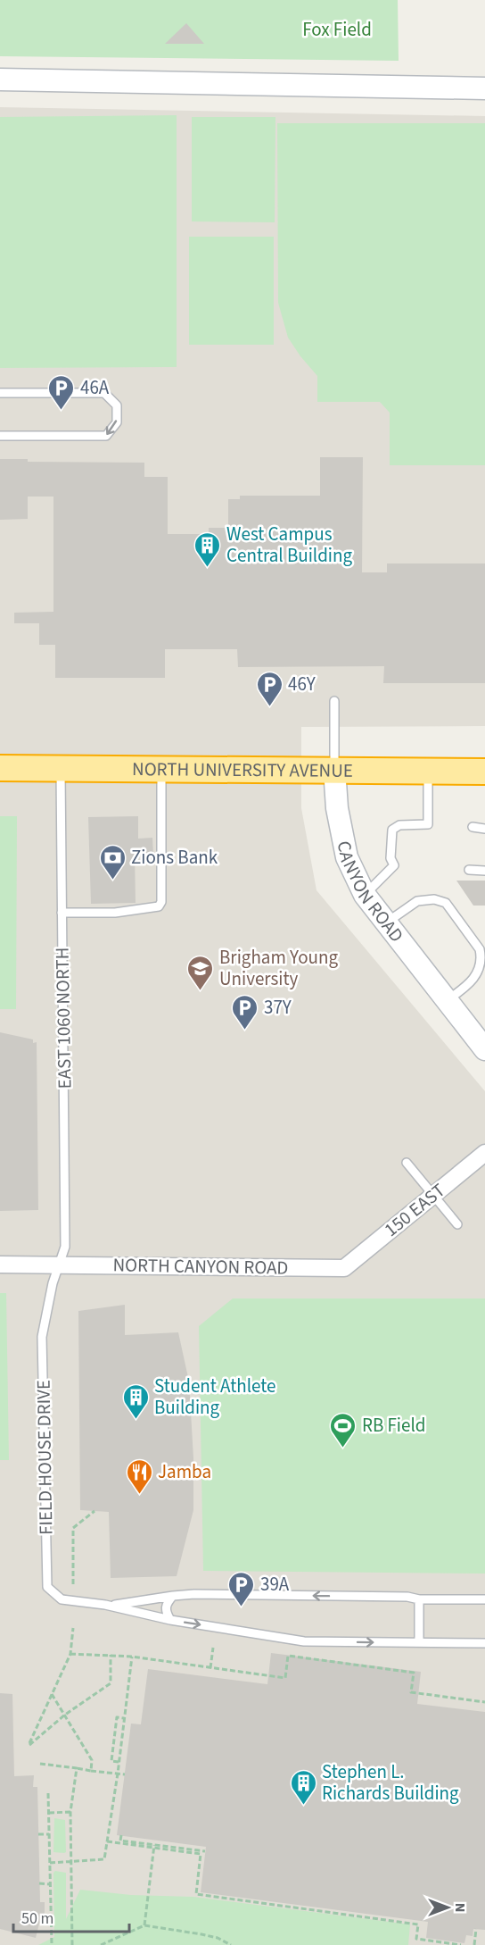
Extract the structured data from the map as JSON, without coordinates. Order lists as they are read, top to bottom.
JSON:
{
  "streets": {
    "highway": ["NORTH UNIVERSITY AVENUE"],
    "main road": ["CANYON ROAD"],
    "street": ["150 EAST", "NORTH CANYON ROAD"],
    "lane": ["EAST 1060 NORTH", "FIELD HOUSE DRIVE"]
  },
  "crossings": [
    ["NORTH UNIVERSITY AVENUE", "CANYON ROAD"],
    ["NORTH UNIVERSITY AVENUE", "EAST 1060 NORTH"],
    ["EAST 1060 NORTH", "NORTH CANYON ROAD"],
    ["EAST 1060 NORTH", "FIELD HOUSE DRIVE"],
    ["150 EAST", "NORTH CANYON ROAD"],
    ["NORTH CANYON ROAD", "FIELD HOUSE DRIVE"]
  ],
  "parks": ["Fox Field"],
  "places": {
    "parking": [
      "46A",
      "46Y",
      "37Y",
      "39A"
    ],
    "building": ["West Campus Central Building", "Student Athlete Building", "Stephen L. Richards Building"],
    "bank": ["Zions Bank"],
    "school or university": ["Brigham Young University"],
    "sports": ["RB Field"],
    "restaurant": ["Jamba"]
  },
  "scale_bar": "50 m",
  "north": "right"
}
